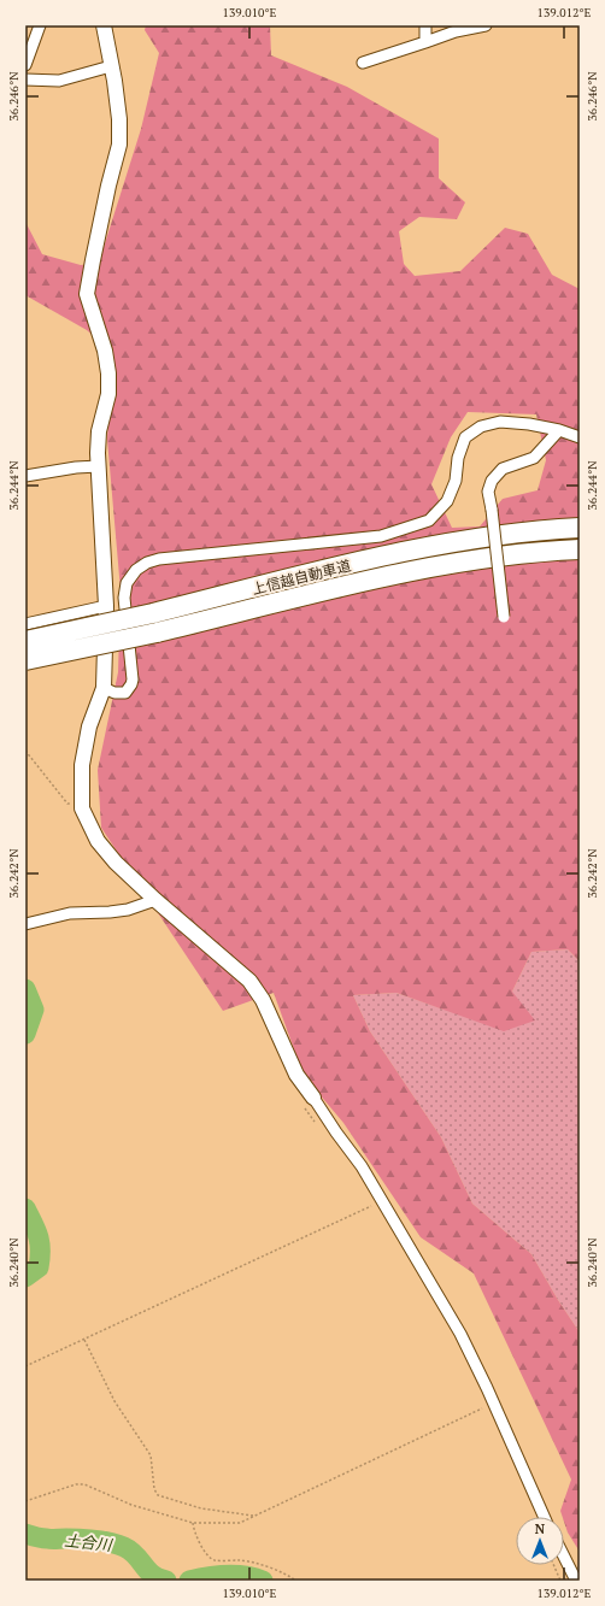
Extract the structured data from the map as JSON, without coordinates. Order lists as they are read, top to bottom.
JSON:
{
  "streets": {
    "highway": ["上信越自動車道"]
  },
  "water": ["土合川"],
  "north": "top",
  "coordinates": [
    "139.010°E",
    "139.012°E",
    "36.246°N",
    "36.244°N",
    "36.242°N",
    "36.240°N"
  ]
}
